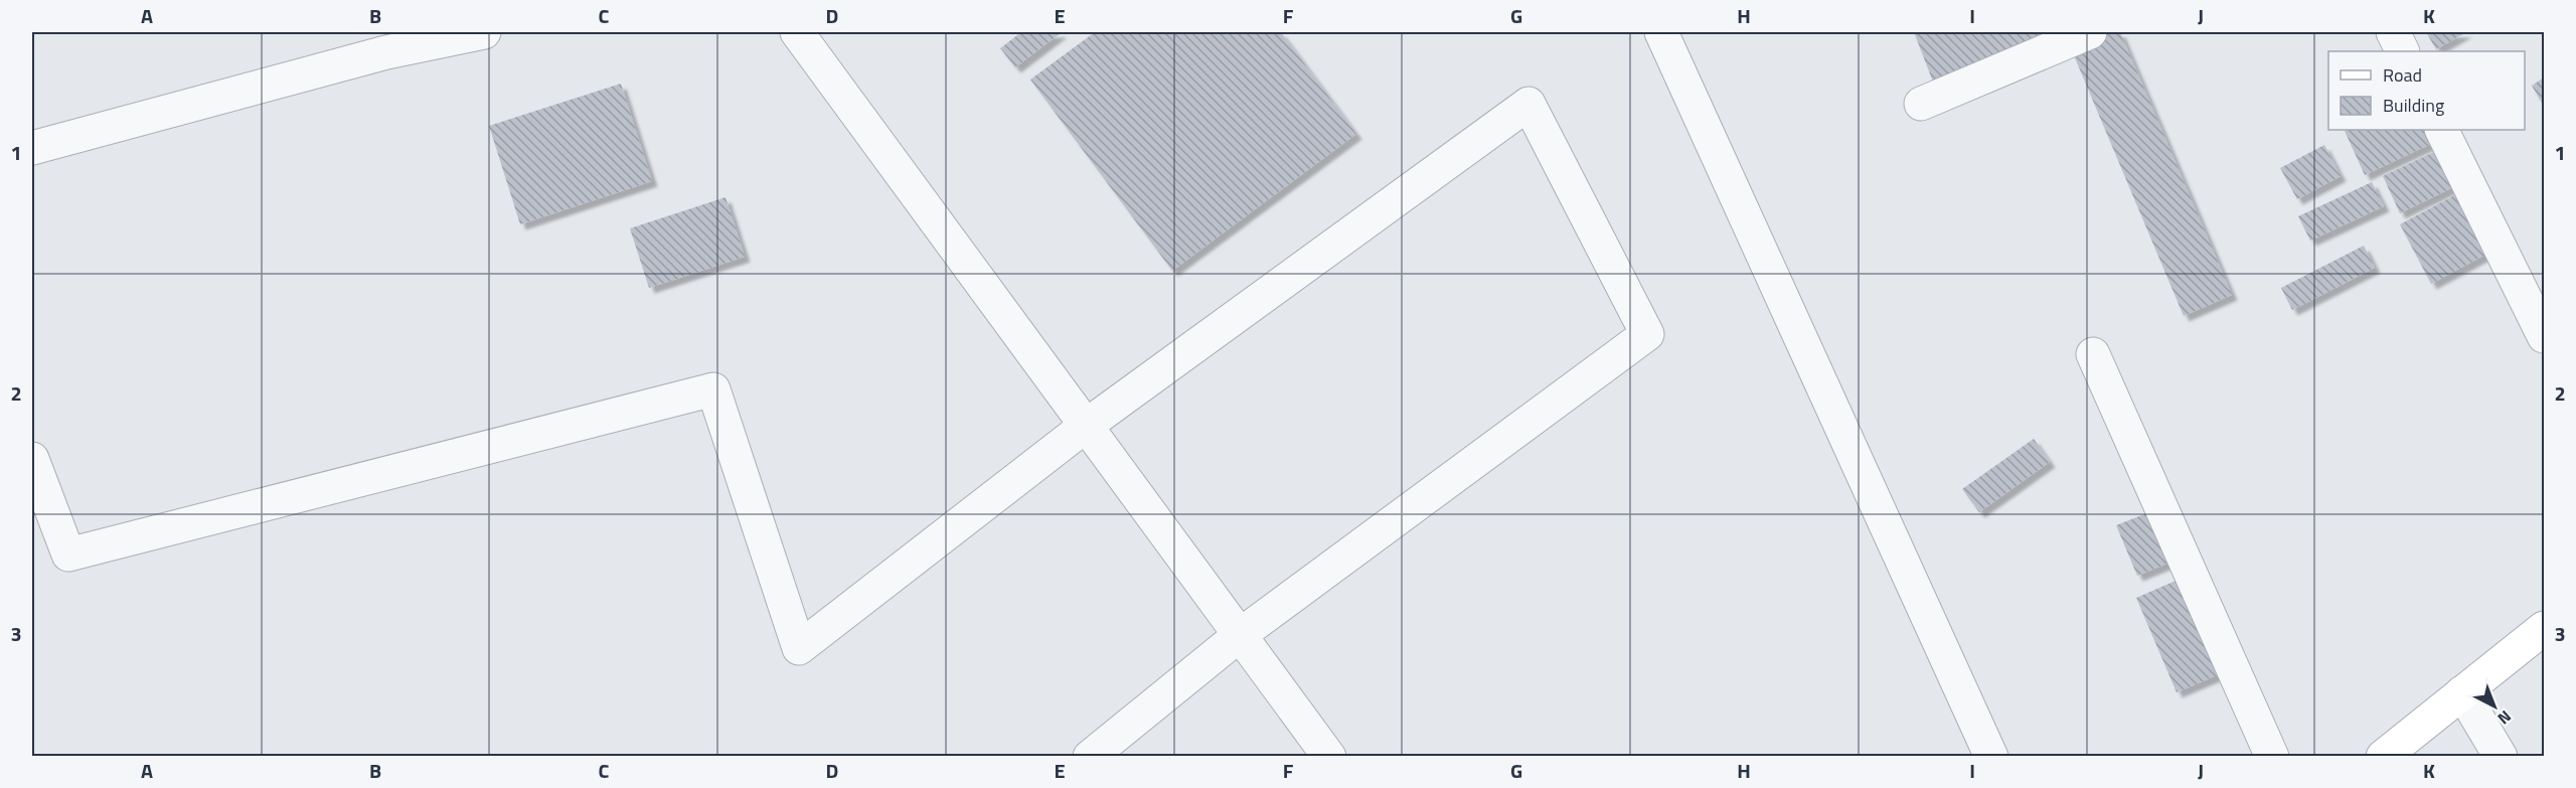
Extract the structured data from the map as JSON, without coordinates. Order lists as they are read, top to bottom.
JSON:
{
  "legend": ["Road", "Building"],
  "north": "bottom right",
  "grid": {
    "columns": [
      "A",
      "B",
      "C",
      "D",
      "E",
      "F",
      "G",
      "H",
      "I",
      "J",
      "K"
    ],
    "rows": ["1", "2", "3"]
  }
}
